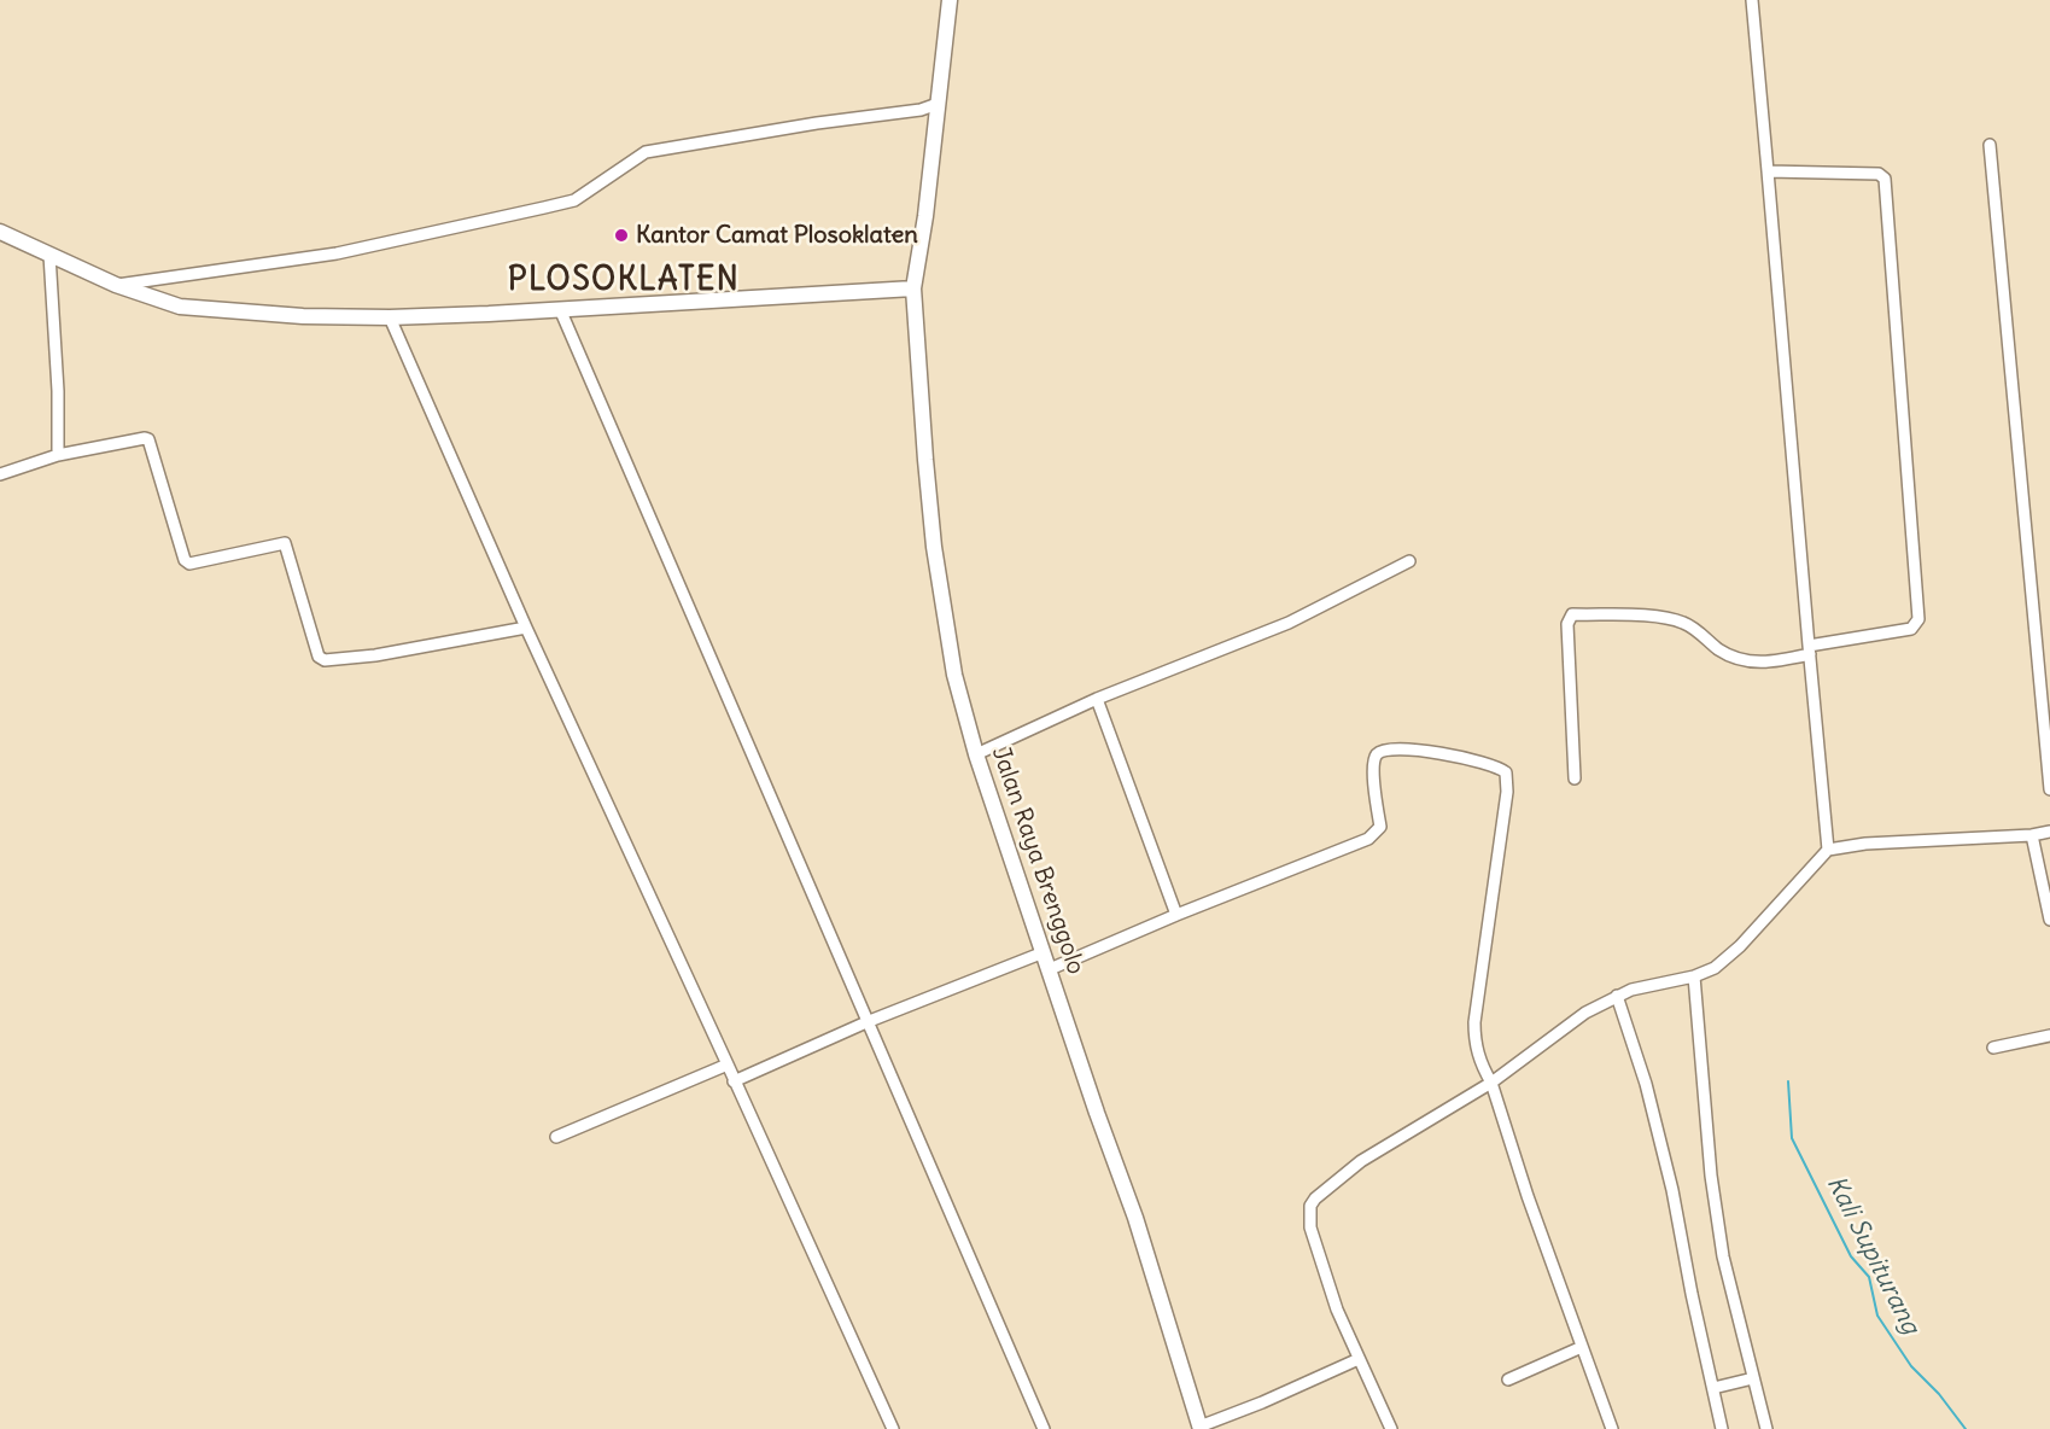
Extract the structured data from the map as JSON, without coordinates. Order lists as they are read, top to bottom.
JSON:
{
  "streets": {
    "main road": ["Jalan Raya Brenggolo"]
  },
  "districts": ["PLOSOKLATEN"],
  "water": ["Kali Supiturang"],
  "places": ["Kantor Camat Plosoklaten"]
}
